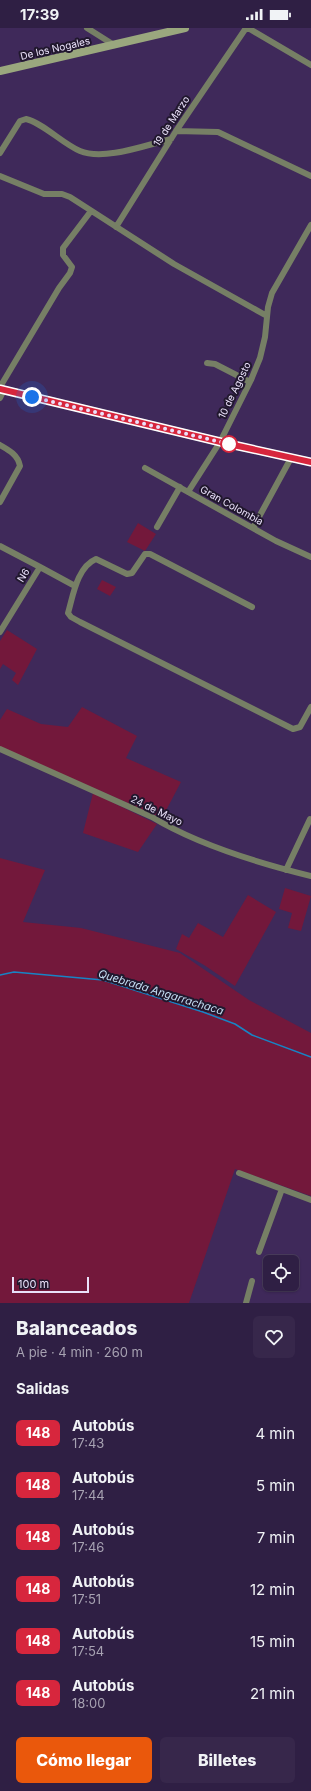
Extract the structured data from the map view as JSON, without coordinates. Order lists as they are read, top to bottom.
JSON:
{
  "streets": {
    "street": [
      "De los Nogales",
      "19 de Marzo",
      "10 de Agosto",
      "Gran Colombia",
      "N6",
      "24 de Mayo"
    ]
  },
  "crossings": [
    ["10 de Agosto", "Gran Colombia"]
  ],
  "water": ["Quebrada Angarrachaca"],
  "lines": ["bus line 148"],
  "scale_bar": "100 m",
  "page": {
    "status": "17:39",
    "scale": "100 m",
    "heading": [
      ["Balanceados", "A pie · 4 min · 260 m"],
      "Salidas"
    ],
    "list": [
      {
        "mark": "148",
        "name": "Autobús",
        "note": "17:43",
        "value": "4 min"
      },
      {
        "mark": "148",
        "name": "Autobús",
        "note": "17:44",
        "value": "5 min"
      },
      {
        "mark": "148",
        "name": "Autobús",
        "note": "17:46",
        "value": "7 min"
      },
      {
        "mark": "148",
        "name": "Autobús",
        "note": "17:51",
        "value": "12 min"
      },
      {
        "mark": "148",
        "name": "Autobús",
        "note": "17:54",
        "value": "15 min"
      },
      {
        "mark": "148",
        "name": "Autobús",
        "note": "18:00",
        "value": "21 min"
      }
    ],
    "buttons": ["Cómo llegar", "Billetes"]
  }
}
